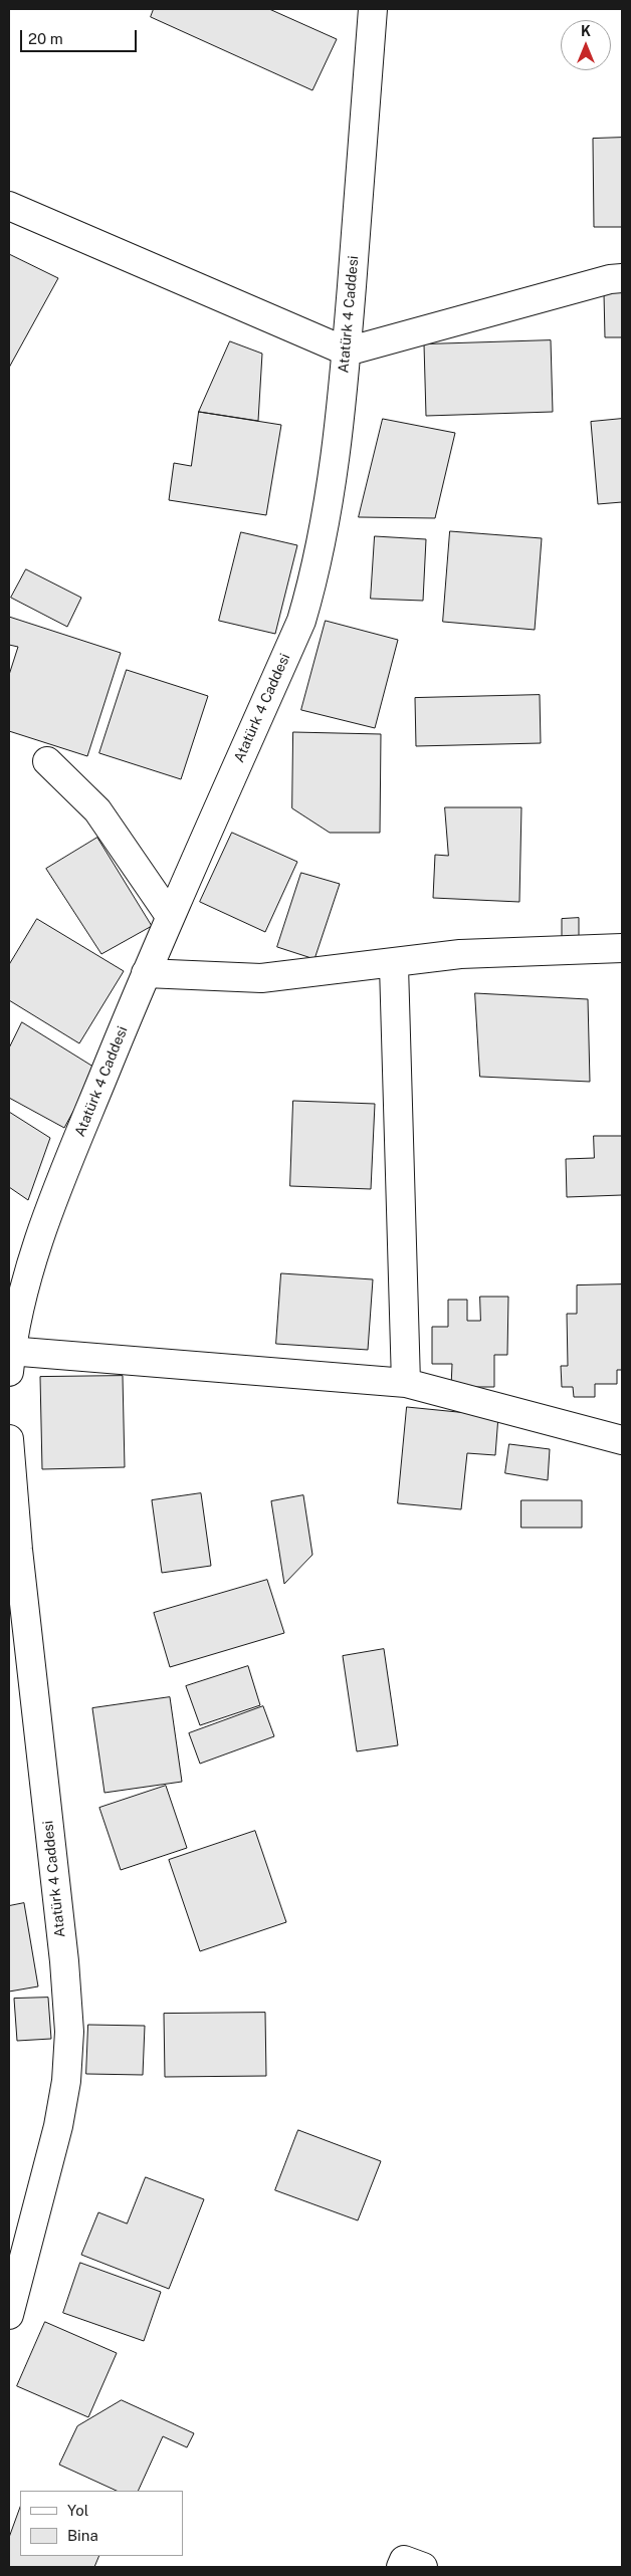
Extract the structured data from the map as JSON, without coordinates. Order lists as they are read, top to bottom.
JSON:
{
  "streets": {
    "street": ["Atatürk 4 Caddesi"]
  },
  "legend": ["Yol", "Bina"],
  "scale_bar": "20 m",
  "north": "top"
}
